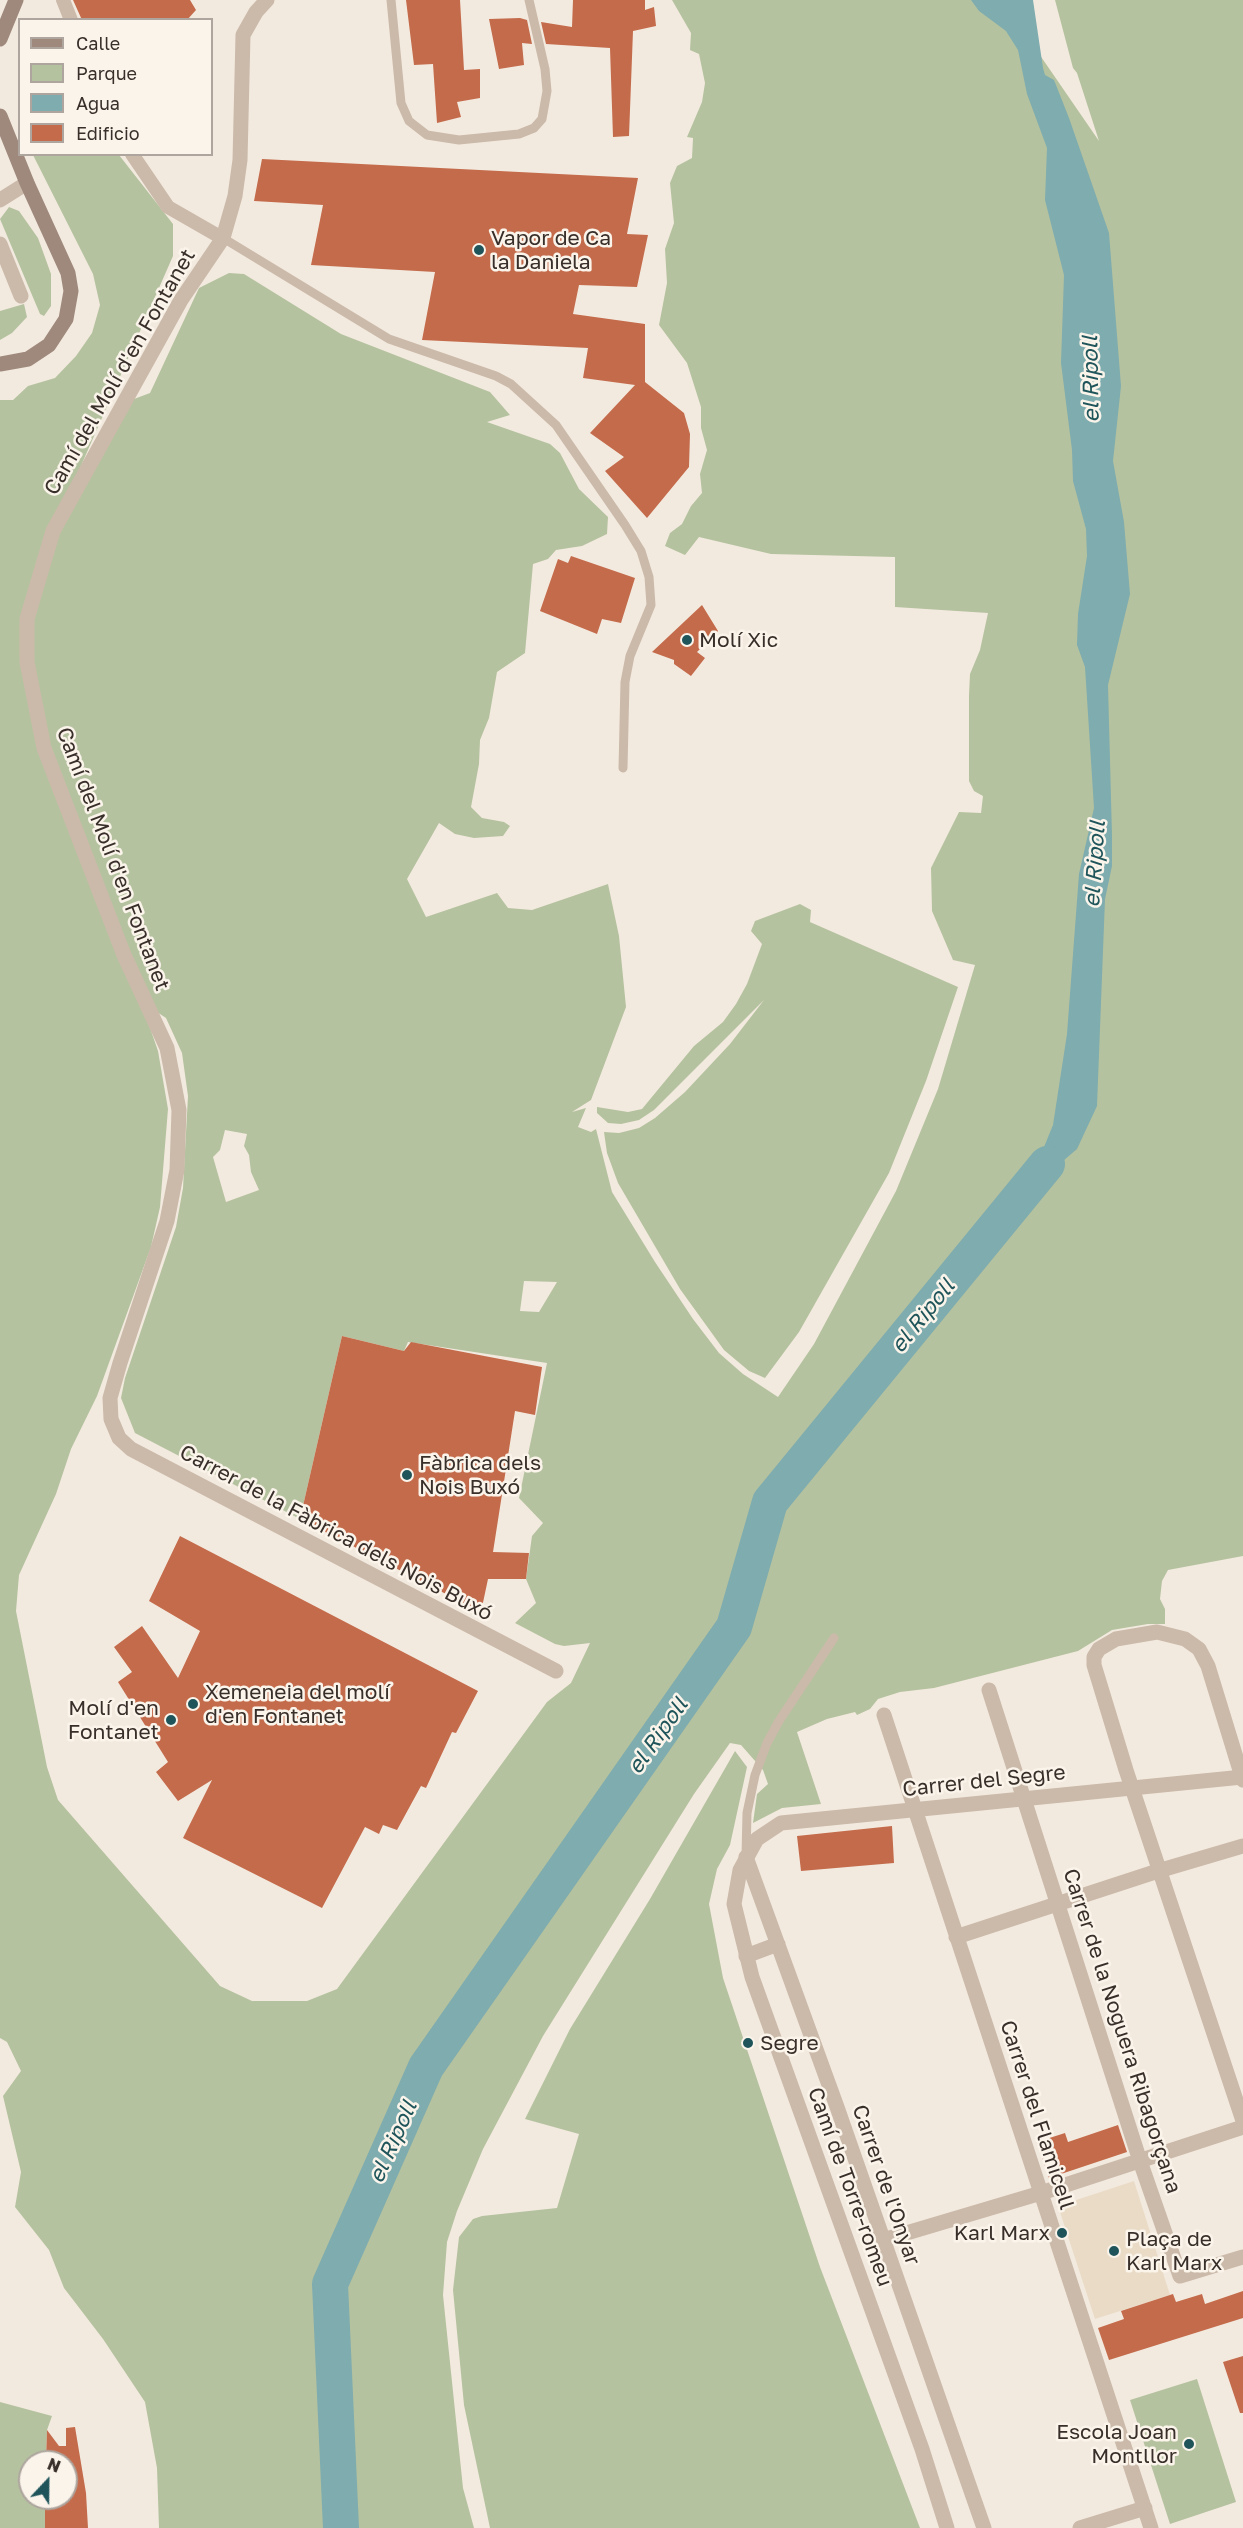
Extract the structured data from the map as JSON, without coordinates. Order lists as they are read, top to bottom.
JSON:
{
  "streets": {
    "street": [
      "Camí del Molí d'en Fontanet",
      "Carrer de la Fàbrica dels Nois Buxó",
      "Carrer del Segre",
      "Carrer de la Noguera Ribagorçana",
      "Carrer del Flamicell",
      "Carrer de l'Onyar",
      "Camí de Torre-romeu"
    ]
  },
  "crossings": [
    ["Camí del Molí d'en Fontanet", "Carrer de la Fàbrica dels Nois Buxó"],
    ["Carrer del Segre", "Carrer de la Noguera Ribagorçana"],
    ["Carrer del Segre", "Carrer del Flamicell"],
    ["Carrer del Segre", "Carrer de l'Onyar"],
    ["Carrer del Segre", "Camí de Torre-romeu"],
    ["Carrer de l'Onyar", "Camí de Torre-romeu"]
  ],
  "water": ["el Ripoll"],
  "places": [
    "Vapor de Ca la Daniela",
    "Molí Xic",
    "Fàbrica dels Nois Buxó",
    "Xemeneia del molí d'en Fontanet",
    "Molí d'en Fontanet",
    "Segre",
    "Karl Marx",
    "Plaça de Karl Marx",
    "Escola Joan Montllor"
  ],
  "legend": [
    "Calle",
    "Parque",
    "Agua",
    "Edificio"
  ],
  "north": "top"
}
